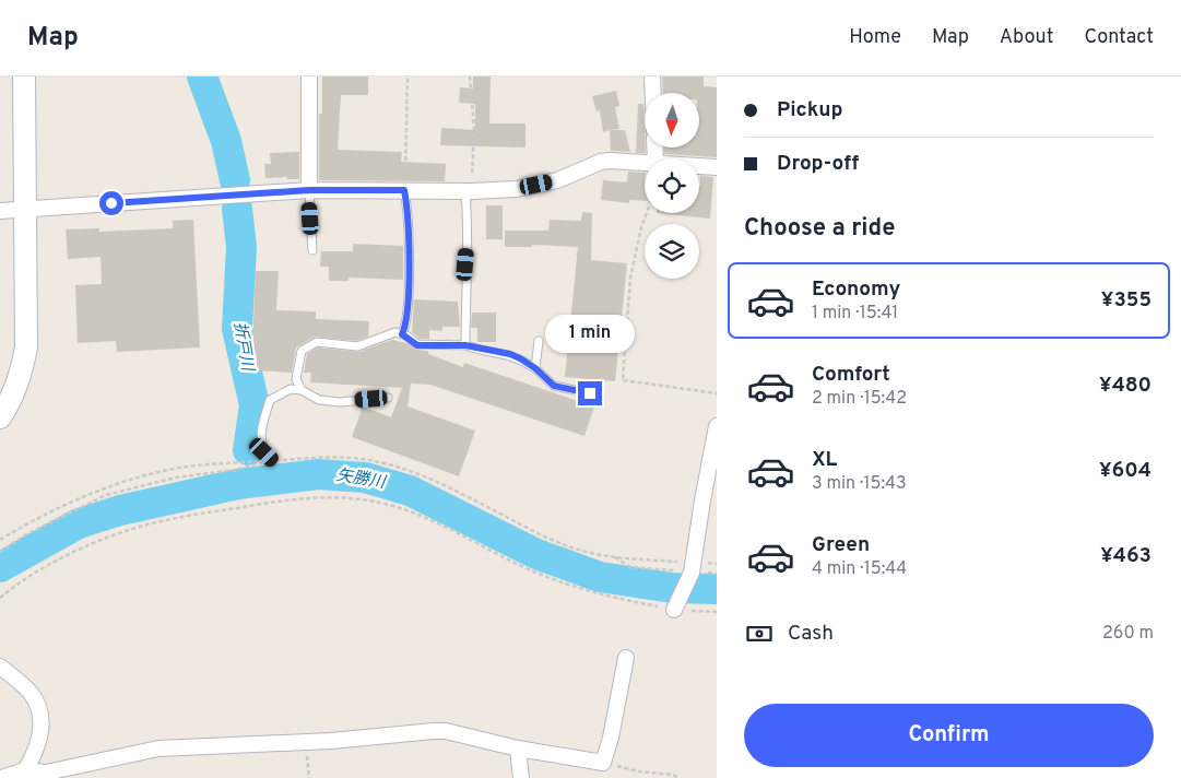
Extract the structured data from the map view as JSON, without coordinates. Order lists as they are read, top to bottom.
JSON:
{
  "water": ["折戸川", "矢勝川"],
  "north": "bottom",
  "page": {
    "header": "Map",
    "nav": [
      "Home",
      "Map",
      "About",
      "Contact"
    ],
    "banner": ["Pickup", "Drop-off"],
    "heading": "Choose a ride",
    "list": [
      {
        "name": "Economy",
        "note": "1 min · 15:41",
        "value": "¥355"
      },
      {
        "name": "Comfort",
        "note": "2 min · 15:42",
        "value": "¥480"
      },
      {
        "name": "XL",
        "note": "3 min · 15:43",
        "value": "¥604"
      },
      {
        "name": "Green",
        "note": "4 min · 15:44",
        "value": "¥463"
      }
    ],
    "bubble": "1 min",
    "pay": ["Cash", "260 m"],
    "buttons": "Confirm"
  }
}
